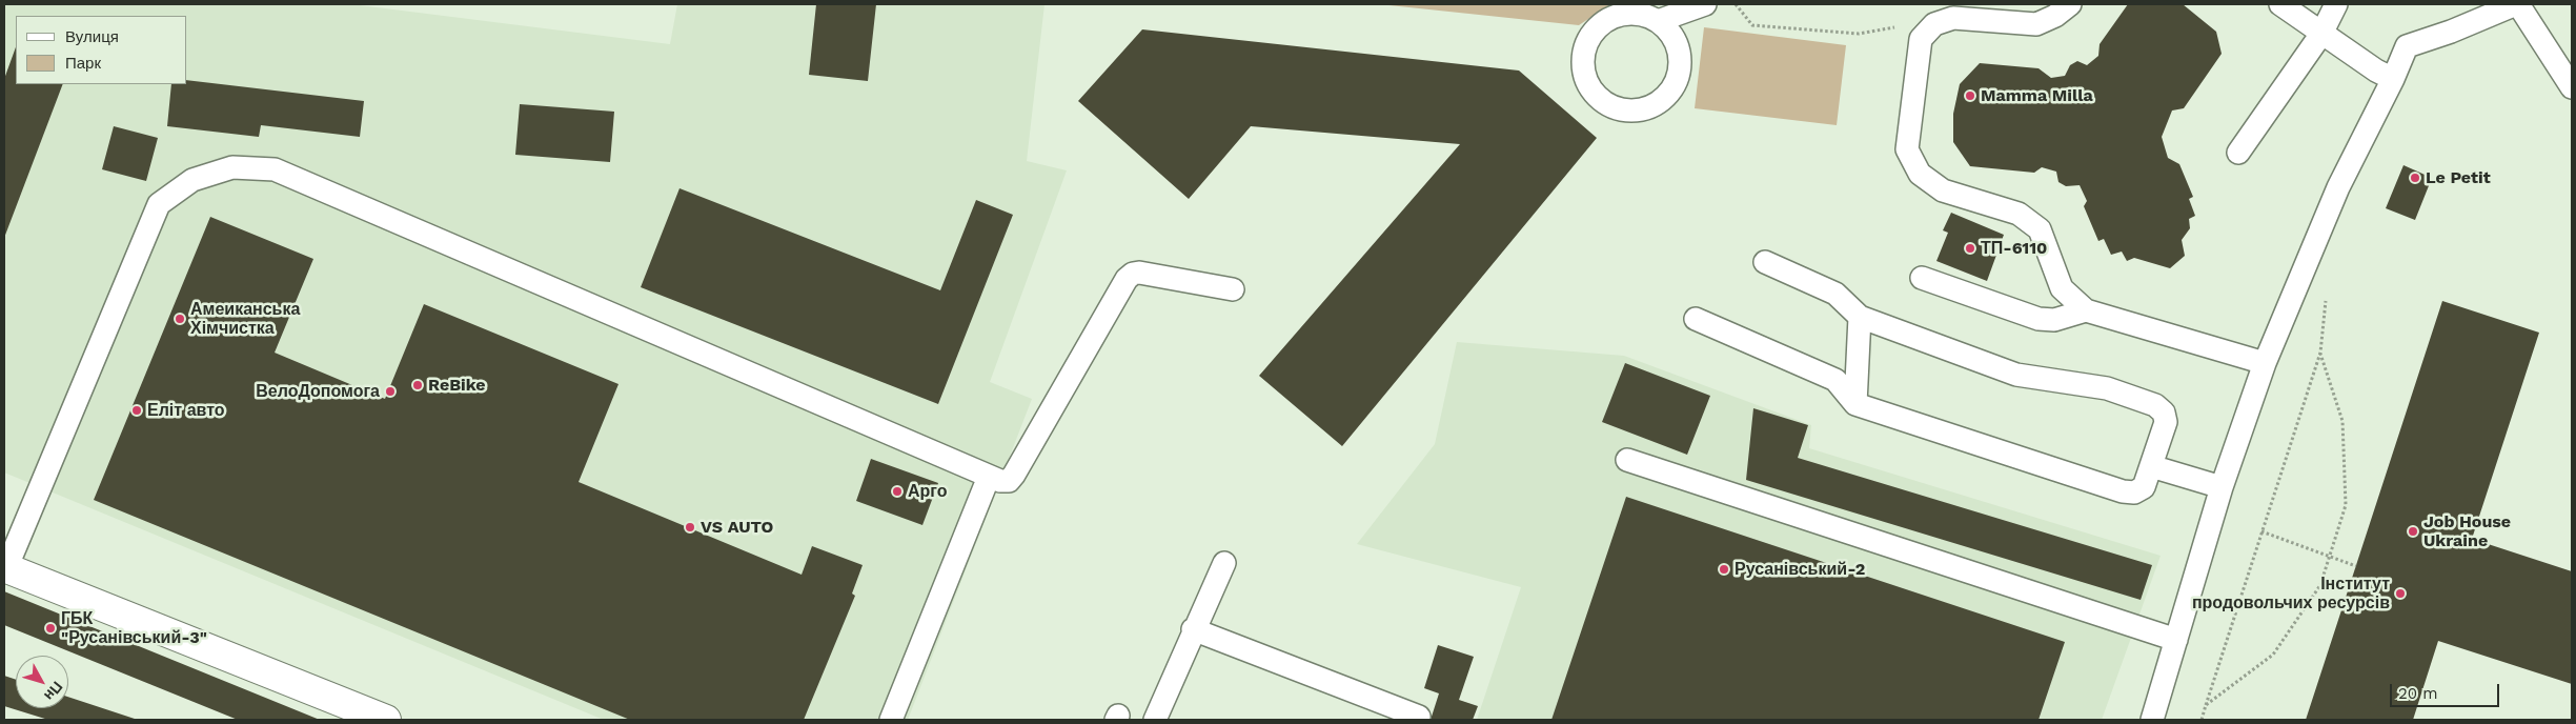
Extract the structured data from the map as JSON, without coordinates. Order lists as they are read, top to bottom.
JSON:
{
  "places": [
    "Mamma Milla",
    "Le Petit",
    "ТП-6110",
    "Амеиканська Хімчистка",
    "ReBike",
    "ВелоДопомога",
    "Еліт авто",
    "Арго",
    "VS AUTO",
    "Job House Ukraine",
    "Русанівський-2",
    "Інститут продовольчих ресурсів",
    "ГБК \"Русанівський-3\""
  ],
  "legend": ["Вулиця", "Парк"],
  "scale_bar": "20 m",
  "north": "bottom right"
}
